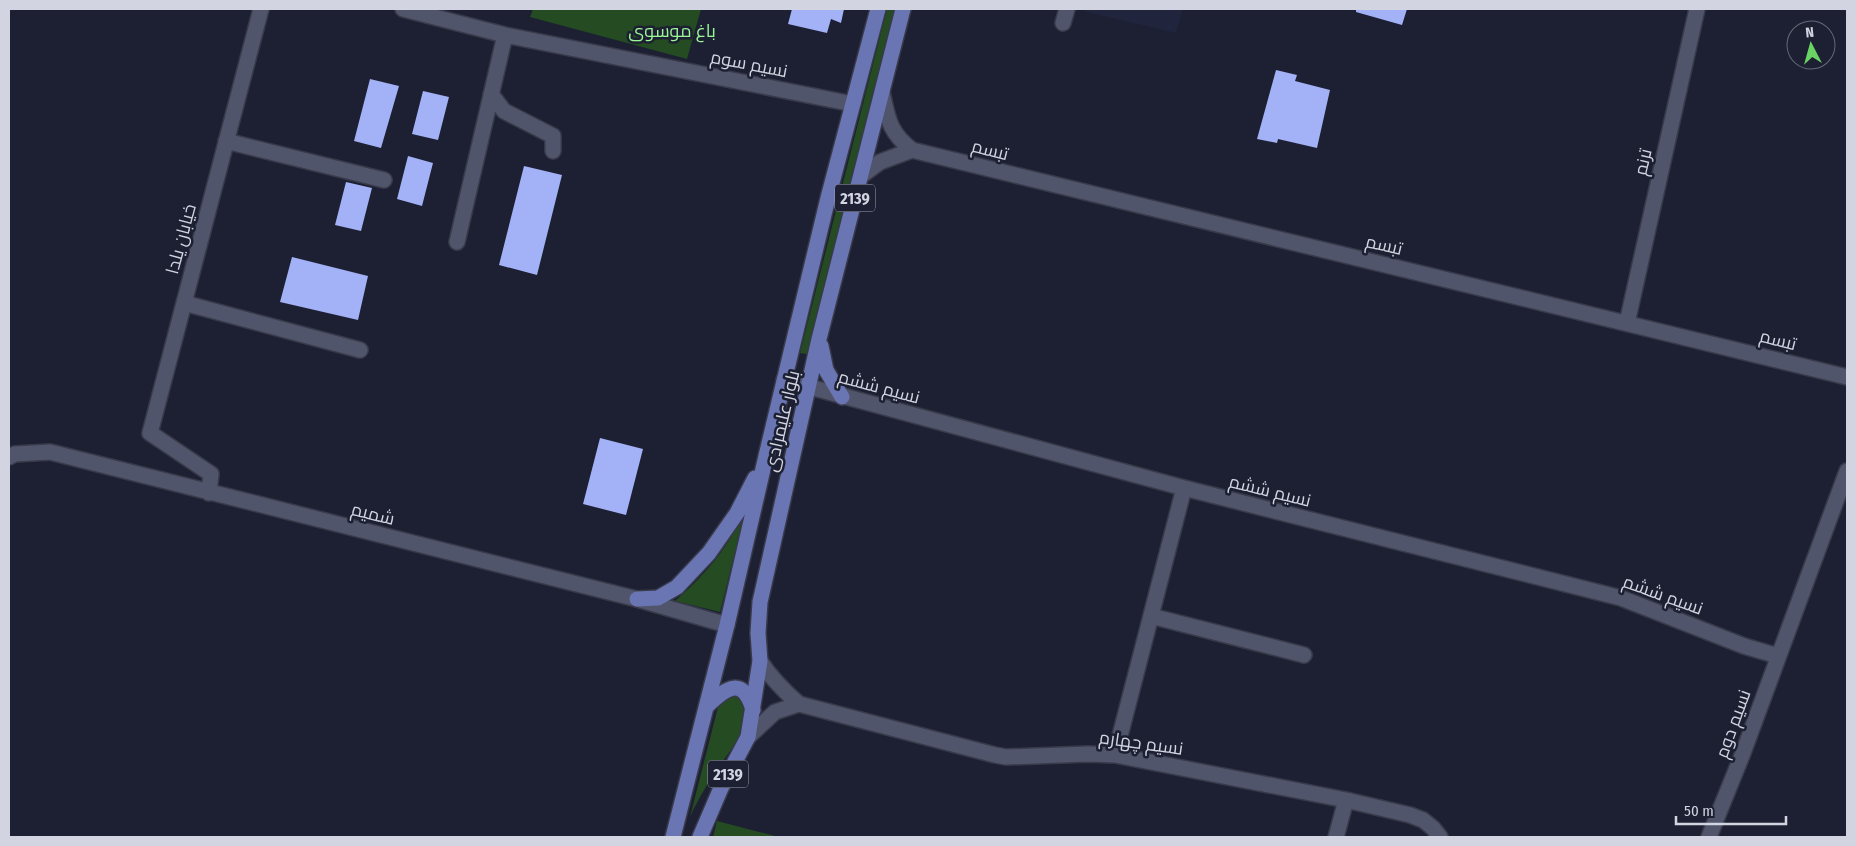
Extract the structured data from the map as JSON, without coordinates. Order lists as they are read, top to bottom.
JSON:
{
  "streets": {
    "main road": ["2139", "بلوار علیمرادی"],
    "street": [
      "نسیم سوم",
      "تبسم",
      "ترنم",
      "خیابان یلدا",
      "نسیم ششم",
      "شمیم",
      "نسیم دوم",
      "نسیم چهارم"
    ]
  },
  "crossings": [
    ["نسیم سوم", "بلوار علیمرادی"],
    ["تبسم", "ترنم"],
    ["خیابان یلدا", "شمیم"],
    ["نسیم ششم", "بلوار علیمرادی"],
    ["نسیم ششم", "نسیم دوم"],
    ["بلوار علیمرادی", "شمیم"],
    ["بلوار علیمرادی", "نسیم چهارم"]
  ],
  "parks": ["باغ موسوی"],
  "scale_bar": "50 m",
  "north": "top"
}
